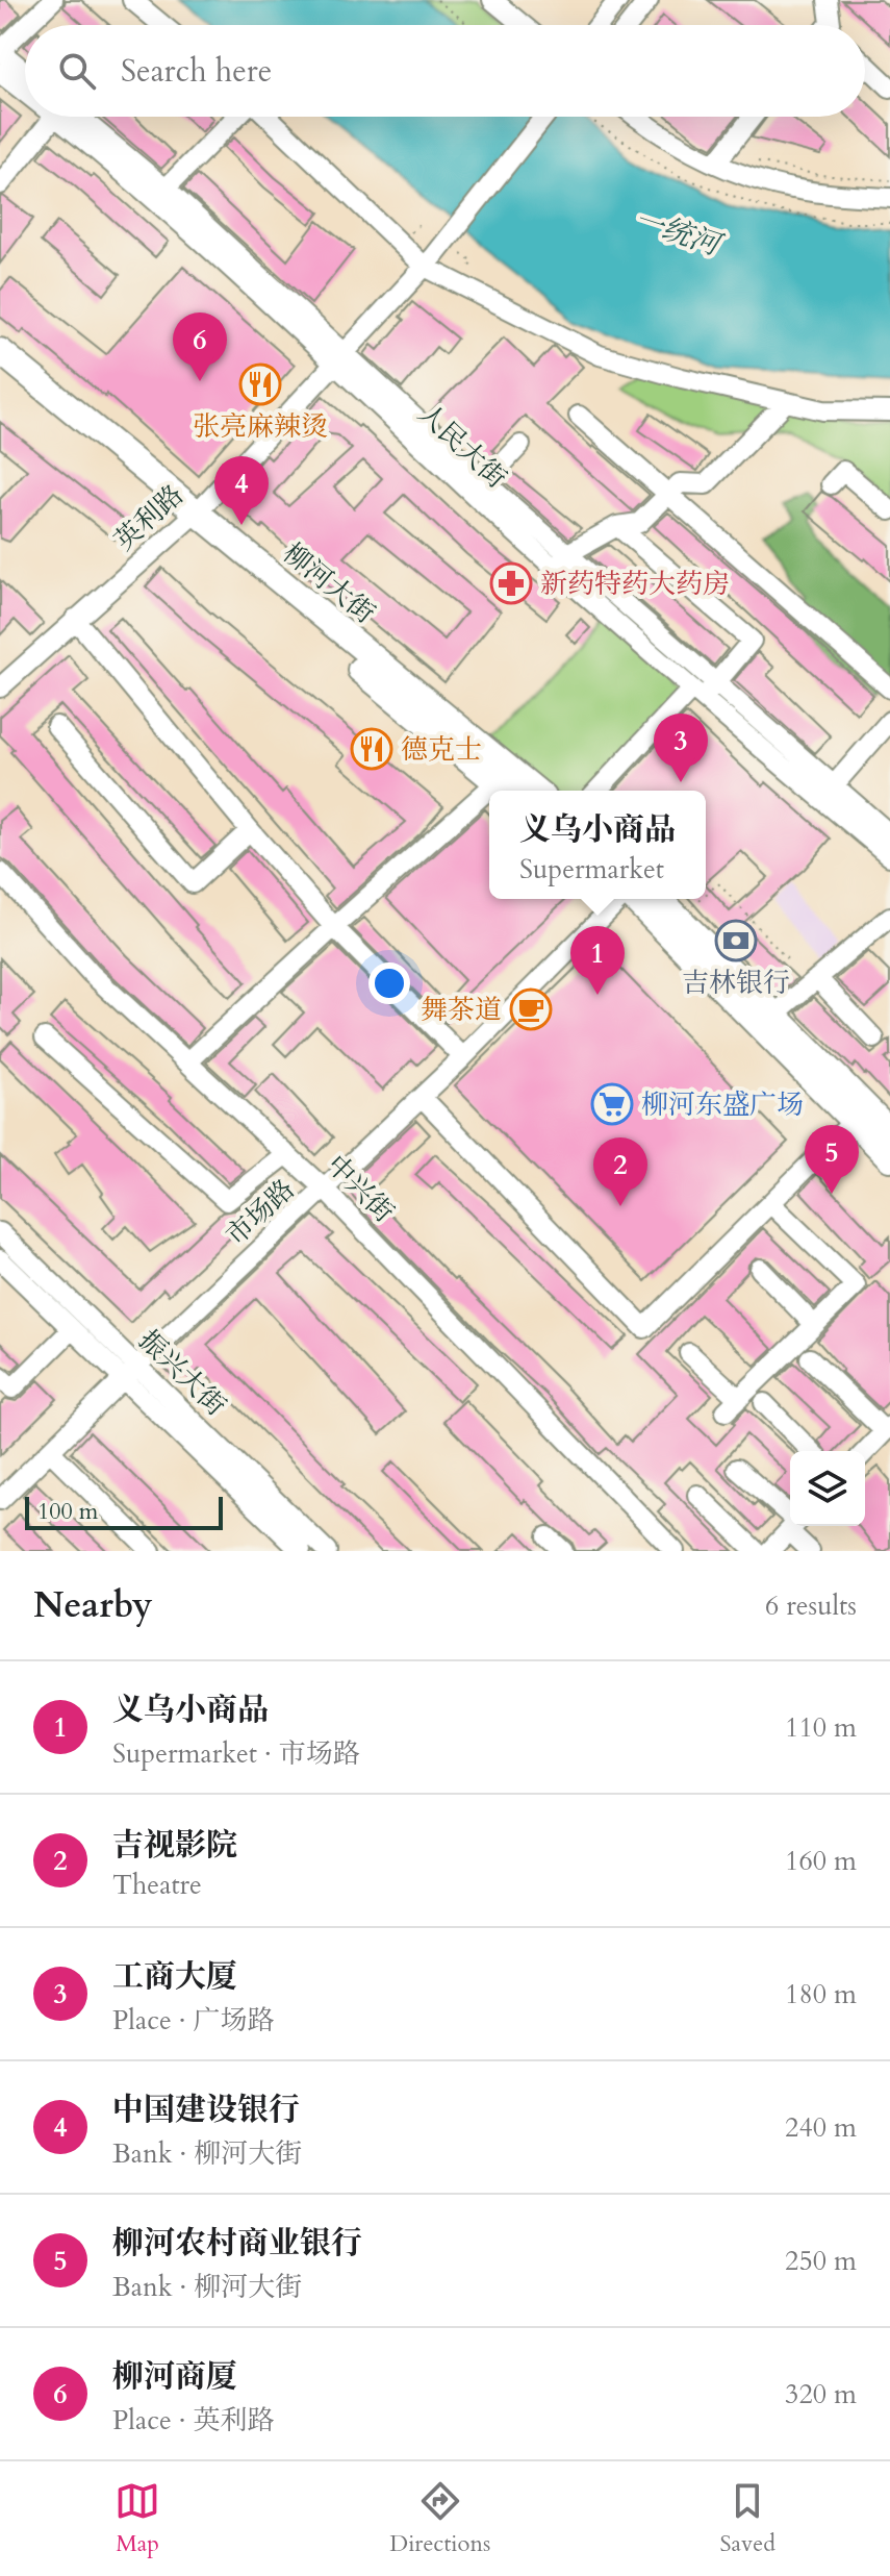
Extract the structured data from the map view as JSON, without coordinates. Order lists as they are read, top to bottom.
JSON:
{
  "streets": {
    "main road": ["柳河大街"],
    "street": [
      "人民大街",
      "英利路",
      "中兴街",
      "市场路",
      "振兴大街"
    ]
  },
  "crossings": [
    ["人民大街", "英利路"],
    ["英利路", "柳河大街"],
    ["中兴街", "市场路"],
    ["市场路", "振兴大街"]
  ],
  "water": ["一统河"],
  "places": {
    "restaurant": ["张亮麻辣烫", "德克士"],
    "pharmacy": ["新药特药大药房"],
    "bank": ["吉林银行"],
    "cafe": ["舞茶道"],
    "supermarket": ["柳河东盛广场"]
  },
  "scale_bar": "100 m",
  "page": {
    "search": "Search here",
    "pins": [
      "6",
      "4",
      "3",
      "1",
      "5",
      "2"
    ],
    "popup": ["义乌小商品", "Supermarket"],
    "scale": "100 m",
    "heading": ["Nearby", "6 results"],
    "list": [
      {
        "mark": "1",
        "name": "义乌小商品",
        "note": "Supermarket · 市场路",
        "value": "110 m"
      },
      {
        "mark": "2",
        "name": "吉视影院",
        "note": "Theatre",
        "value": "160 m"
      },
      {
        "mark": "3",
        "name": "工商大厦",
        "note": "Place · 广场路",
        "value": "180 m"
      },
      {
        "mark": "4",
        "name": "中国建设银行",
        "note": "Bank · 柳河大街",
        "value": "240 m"
      },
      {
        "mark": "5",
        "name": "柳河农村商业银行",
        "note": "Bank · 柳河大街",
        "value": "250 m"
      },
      {
        "mark": "6",
        "name": "柳河商厦",
        "note": "Place · 英利路",
        "value": "320 m"
      }
    ],
    "nav": ["Map", "Directions", "Saved"]
  }
}
